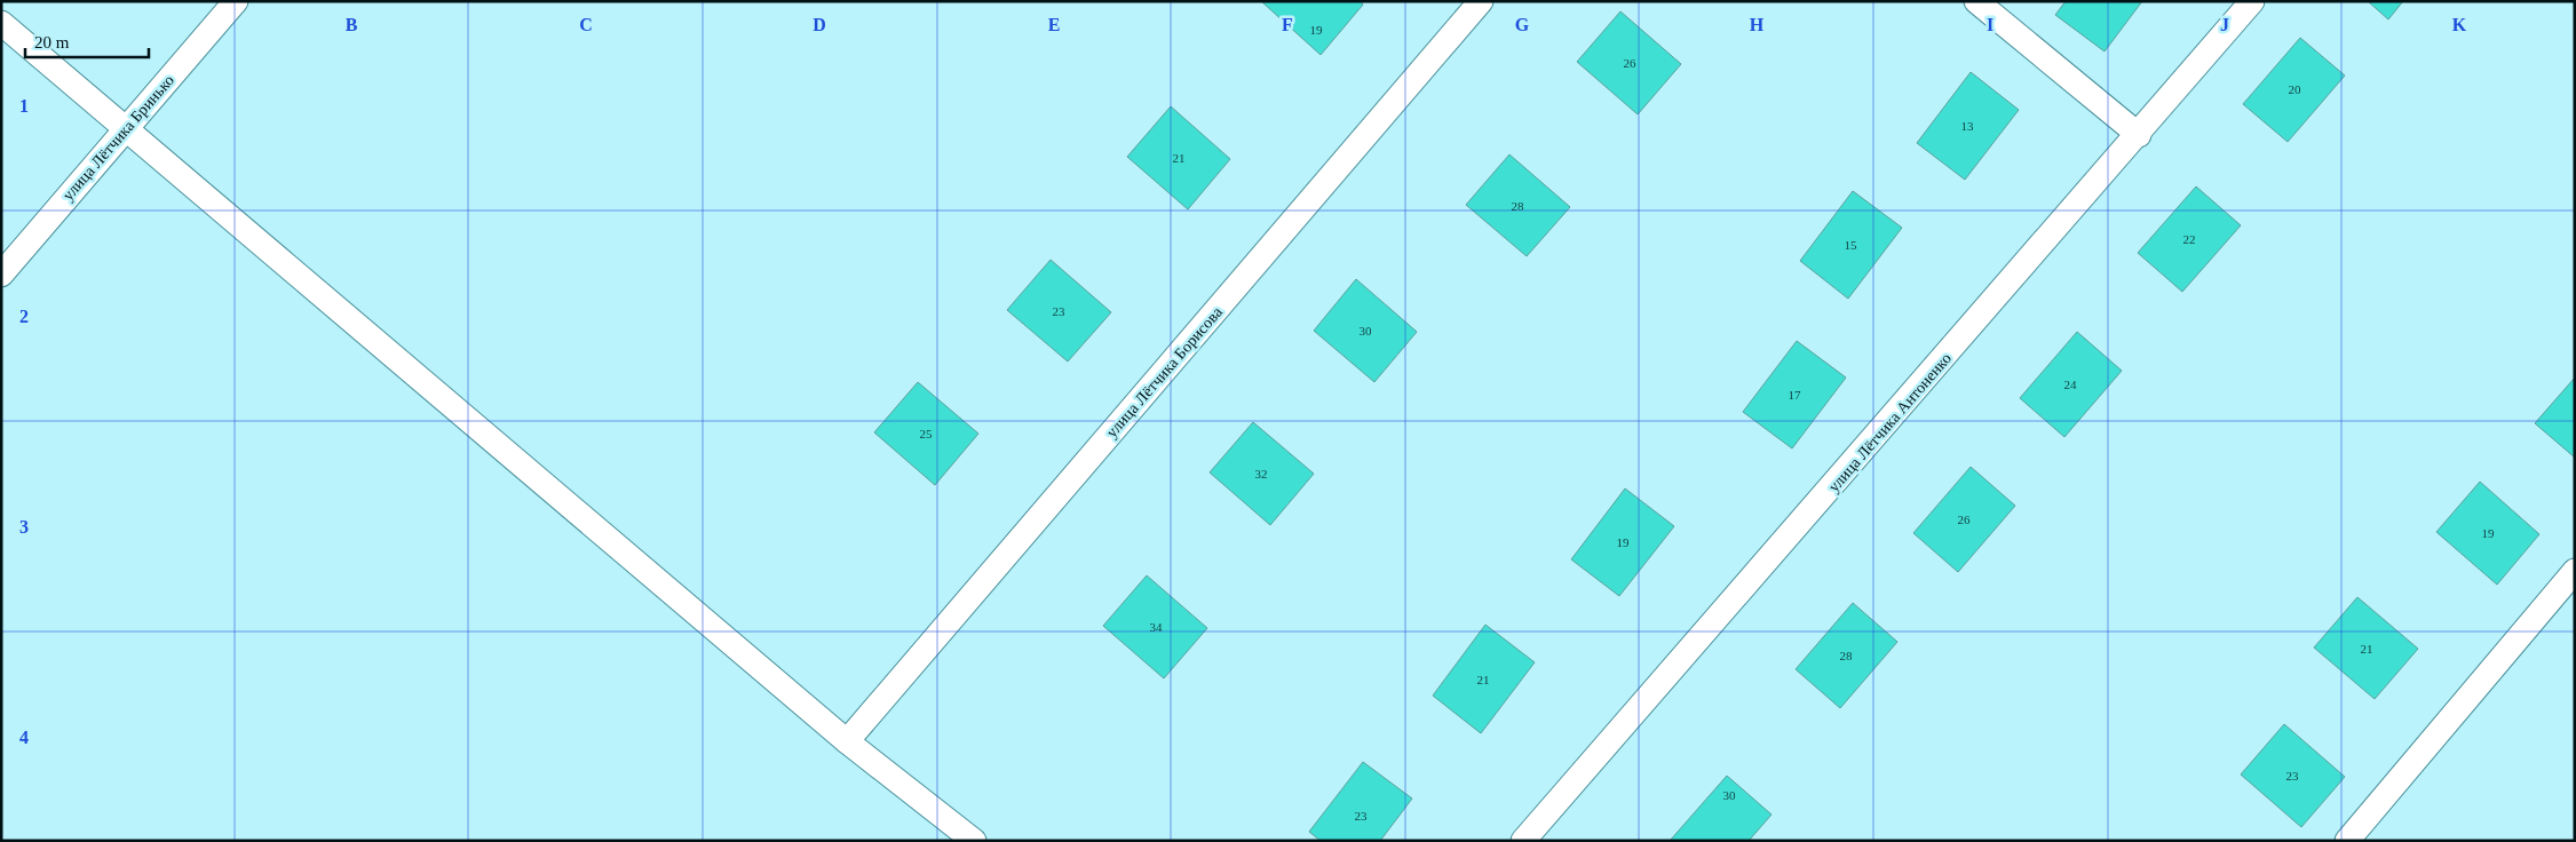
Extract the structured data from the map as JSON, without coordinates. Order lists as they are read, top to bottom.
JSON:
{
  "streets": {
    "lane": ["улица Лётчика Бринько", "улица Лётчика Борисова", "улица Лётчика Антоненко"]
  },
  "house_numbers": [
    "19",
    "26",
    "20",
    "13",
    "21",
    "28",
    "22",
    "15",
    "23",
    "30",
    "24",
    "17",
    "25",
    "32",
    "26",
    "19",
    "19",
    "34",
    "21",
    "28",
    "21",
    "23",
    "30",
    "23"
  ],
  "scale_bar": "20 m",
  "grid": {
    "columns": [
      "B",
      "C",
      "D",
      "E",
      "F",
      "G",
      "H",
      "I",
      "J",
      "K"
    ],
    "rows": [
      "1",
      "2",
      "3",
      "4"
    ]
  }
}
